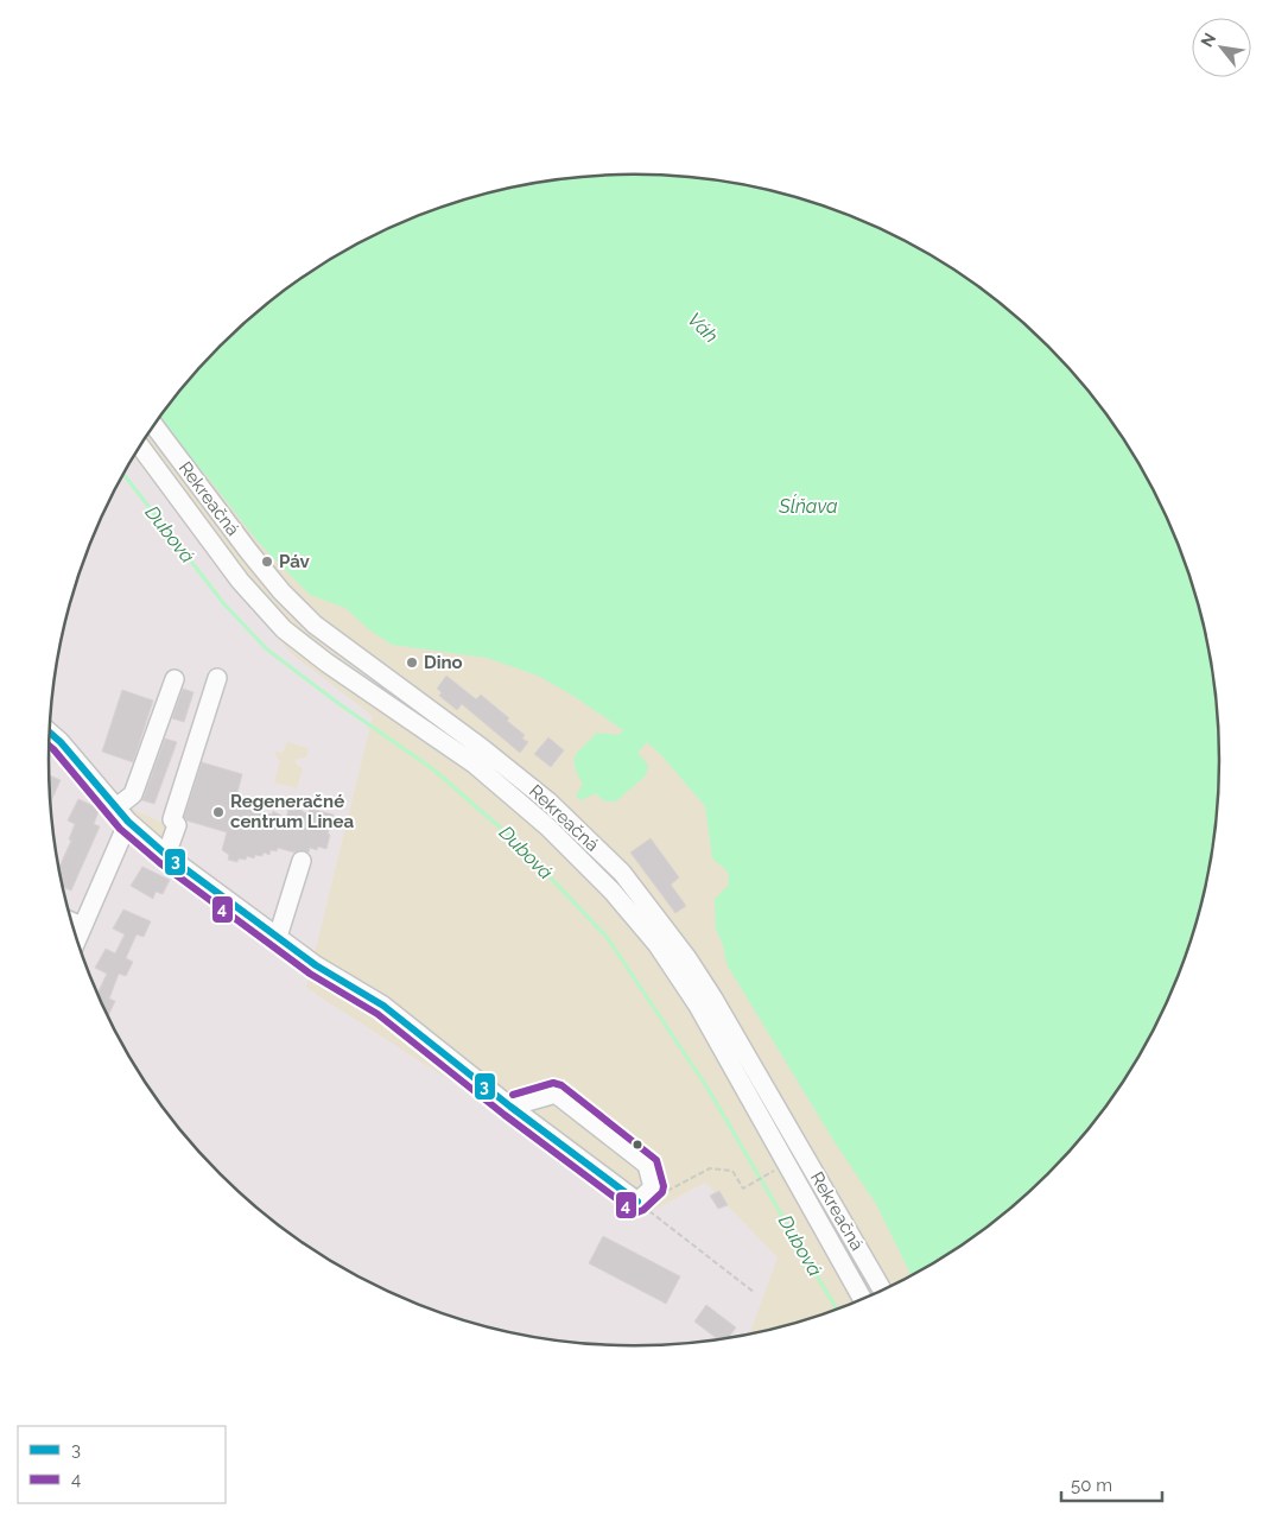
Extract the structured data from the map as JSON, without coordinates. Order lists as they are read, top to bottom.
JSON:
{
  "streets": {
    "street": ["Rekreačná"]
  },
  "water": ["Váh", "Sĺňava", "Dubová"],
  "places": ["Páv", "Dino", "Regeneračné centrum Linea"],
  "lines": ["transit line 3", "transit line 4"],
  "legend": ["3", "4"],
  "scale_bar": "50 m",
  "north": "top left"
}
